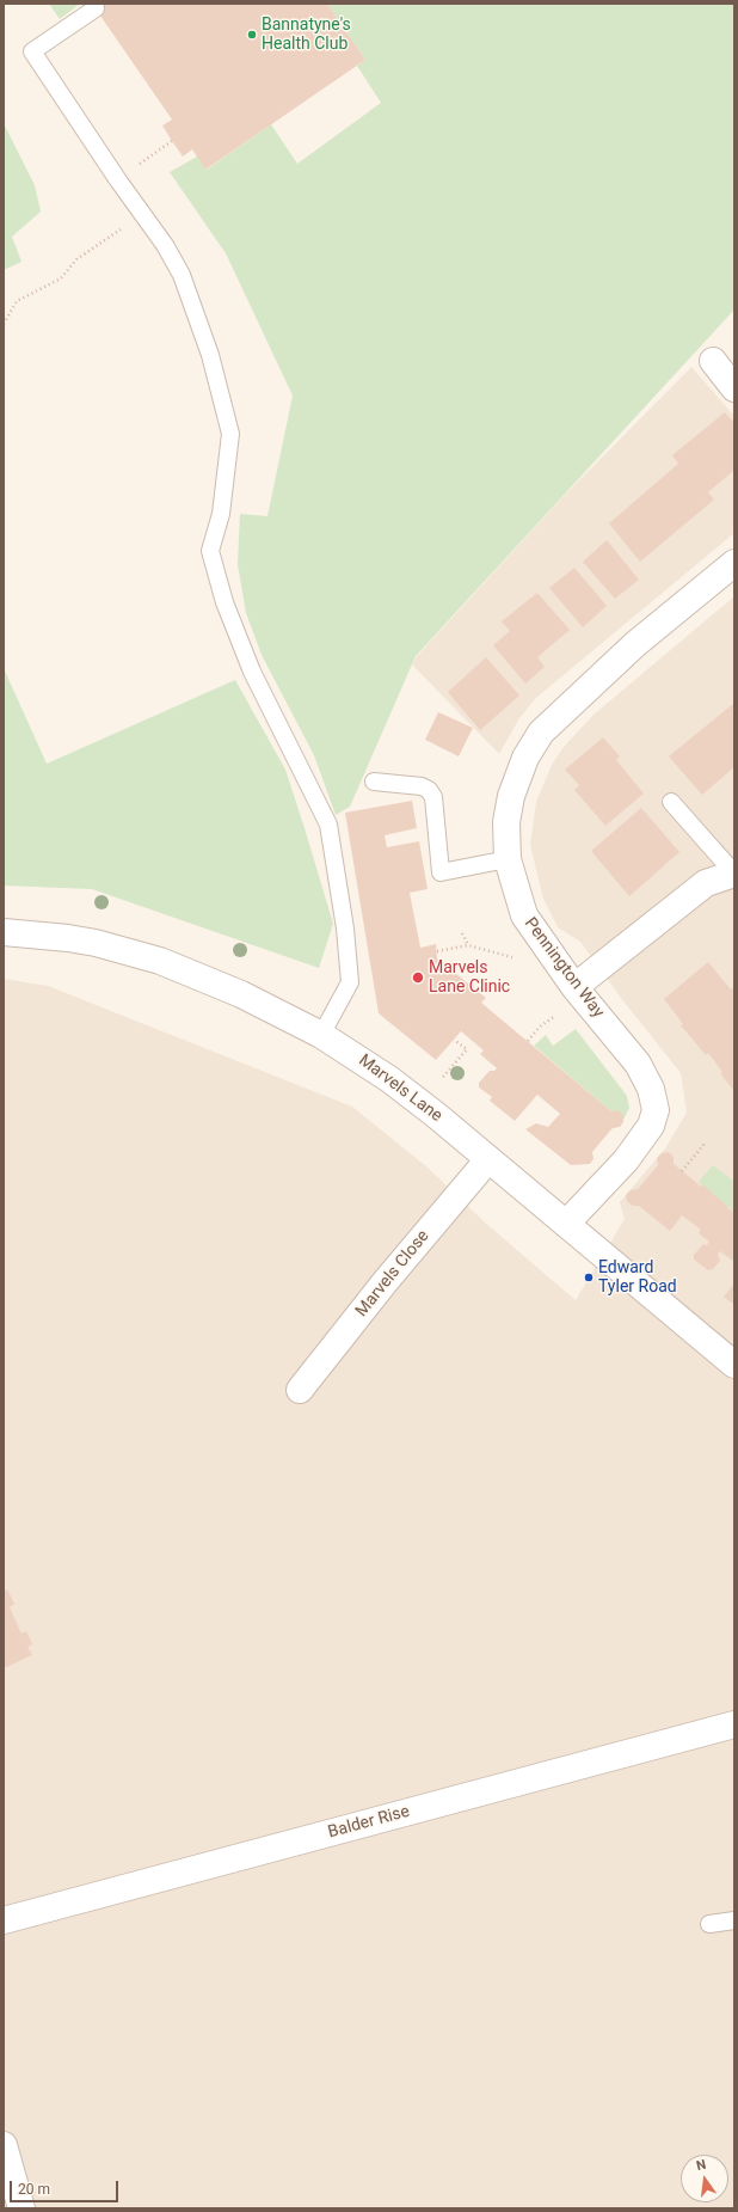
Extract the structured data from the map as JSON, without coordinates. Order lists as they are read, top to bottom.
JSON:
{
  "streets": {
    "street": [
      "Pennington Way",
      "Marvels Lane",
      "Marvels Close",
      "Balder Rise"
    ]
  },
  "crossings": [
    ["Pennington Way", "Marvels Lane"],
    ["Marvels Lane", "Marvels Close"]
  ],
  "places": ["Bannatyne's Health Club", "Marvels Lane Clinic", "Edward Tyler Road"],
  "scale_bar": "20 m",
  "north": "top"
}
